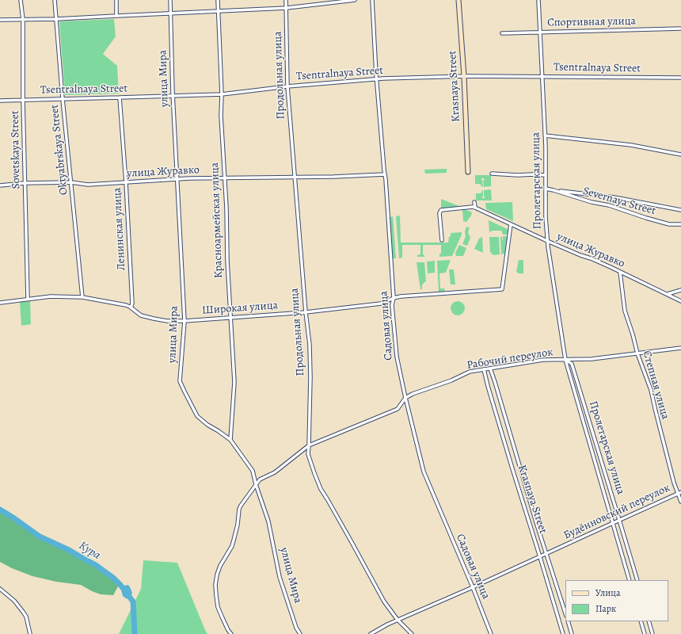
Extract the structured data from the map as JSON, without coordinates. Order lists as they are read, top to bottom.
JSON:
{
  "streets": {
    "street": [
      "Спортивная улица",
      "Tsentralnaya Street",
      "Продольная улица",
      "улица Мира",
      "Krasnaya Street",
      "Sovetskaya Street",
      "Oktyabrskaya Street",
      "улица Журавко",
      "Пролетарская улица",
      "Severnaya Street",
      "Красноармейская улица",
      "Ленинская улица",
      "Широкая улица",
      "Садовая улица",
      "Рабочий переулок",
      "Степная улица",
      "Будённовский переулок"
    ]
  },
  "crossings": [
    ["Спортивная улица", "Пролетарская улица"],
    ["Tsentralnaya Street", "Продольная улица"],
    ["Tsentralnaya Street", "улица Мира"],
    ["Tsentralnaya Street", "Krasnaya Street"],
    ["Tsentralnaya Street", "Sovetskaya Street"],
    ["Tsentralnaya Street", "Oktyabrskaya Street"],
    ["Tsentralnaya Street", "Пролетарская улица"],
    ["Tsentralnaya Street", "Красноармейская улица"],
    ["Tsentralnaya Street", "Ленинская улица"],
    ["Tsentralnaya Street", "Садовая улица"],
    ["Продольная улица", "улица Журавко"],
    ["Продольная улица", "Широкая улица"],
    ["Продольная улица", "Рабочий переулок"],
    ["Продольная улица", "Будённовский переулок"],
    ["улица Мира", "улица Журавко"],
    ["улица Мира", "Красноармейская улица"],
    ["улица Мира", "Широкая улица"],
    ["улица Мира", "Рабочий переулок"],
    ["Krasnaya Street", "Рабочий переулок"],
    ["Krasnaya Street", "Будённовский переулок"],
    ["Sovetskaya Street", "улица Журавко"],
    ["Sovetskaya Street", "Широкая улица"],
    ["Oktyabrskaya Street", "улица Журавко"],
    ["Oktyabrskaya Street", "Широкая улица"],
    ["улица Журавко", "Пролетарская улица"],
    ["улица Журавко", "Красноармейская улица"],
    ["улица Журавко", "Ленинская улица"],
    ["улица Журавко", "Широкая улица"],
    ["улица Журавко", "Садовая улица"],
    ["улица Журавко", "Степная улица"],
    ["Пролетарская улица", "Severnaya Street"],
    ["Пролетарская улица", "Рабочий переулок"],
    ["Пролетарская улица", "Будённовский переулок"],
    ["Красноармейская улица", "Широкая улица"],
    ["Ленинская улица", "Широкая улица"],
    ["Широкая улица", "Садовая улица"],
    ["Садовая улица", "Рабочий переулок"],
    ["Садовая улица", "Будённовский переулок"],
    ["Рабочий переулок", "Степная улица"],
    ["Степная улица", "Будённовский переулок"]
  ],
  "water": ["Кура"],
  "legend": ["Улица", "Парк"]
}
